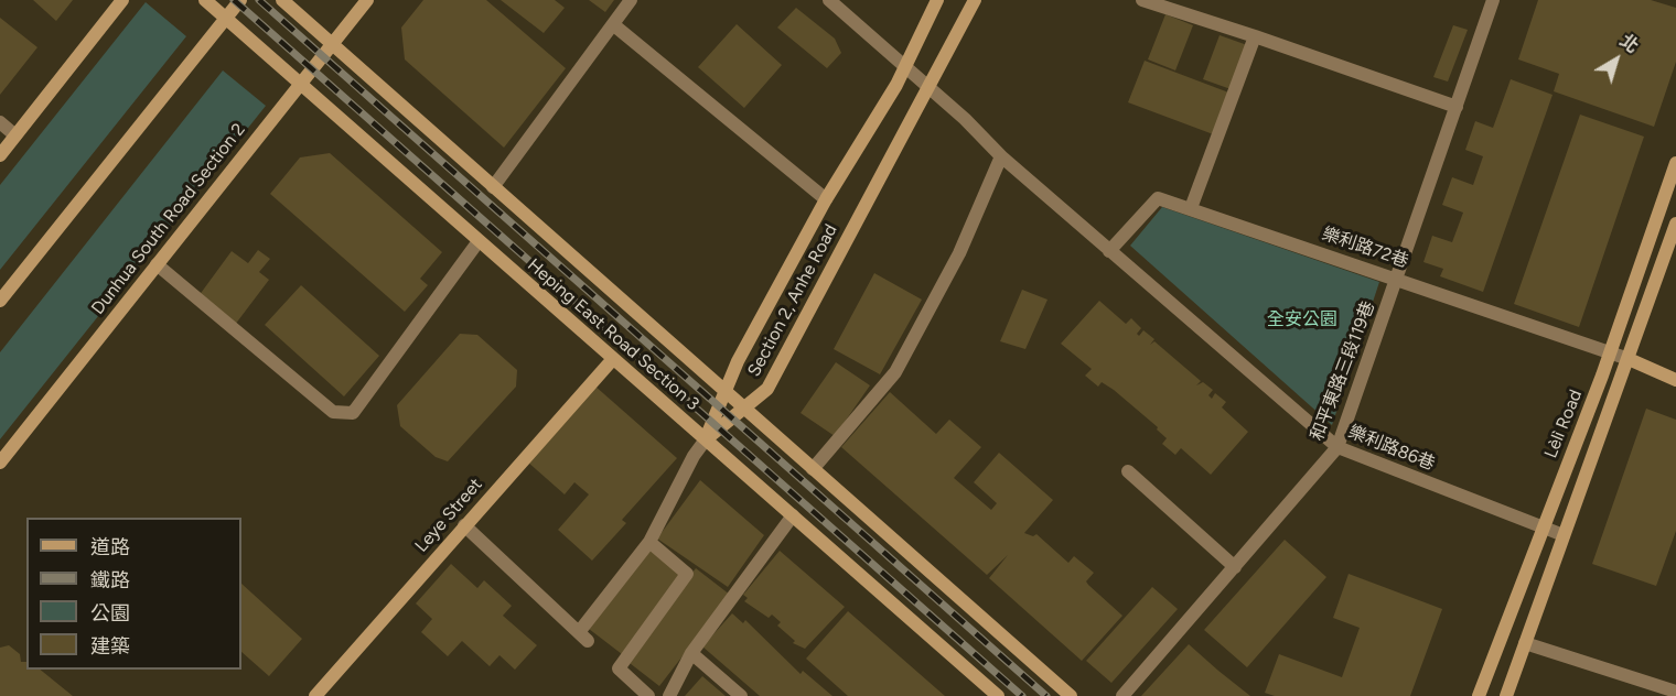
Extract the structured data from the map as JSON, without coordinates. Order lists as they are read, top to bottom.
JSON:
{
  "streets": {
    "main road": [
      "Dunhua South Road Section 2",
      "Section 2, Anhe Road",
      "Heping East Road Section 3",
      "Lèlì Road",
      "Leye Street"
    ],
    "lane": ["樂利路72巷", "和平東路三段119巷", "樂利路86巷"]
  },
  "crossings": [
    ["Dunhua South Road Section 2", "Heping East Road Section 3"],
    ["樂利路72巷", "和平東路三段119巷"],
    ["樂利路72巷", "Lèlì Road"],
    ["樂利路72巷", "樂利路86巷"],
    ["Section 2, Anhe Road", "Heping East Road Section 3"],
    ["Section 2, Anhe Road", "樂利路86巷"],
    ["Heping East Road Section 3", "Leye Street"],
    ["和平東路三段119巷", "樂利路86巷"],
    ["Lèlì Road", "樂利路86巷"]
  ],
  "parks": ["全安公園"],
  "legend": [
    "道路",
    "鐵路",
    "公園",
    "建築"
  ],
  "north": "top right"
}
